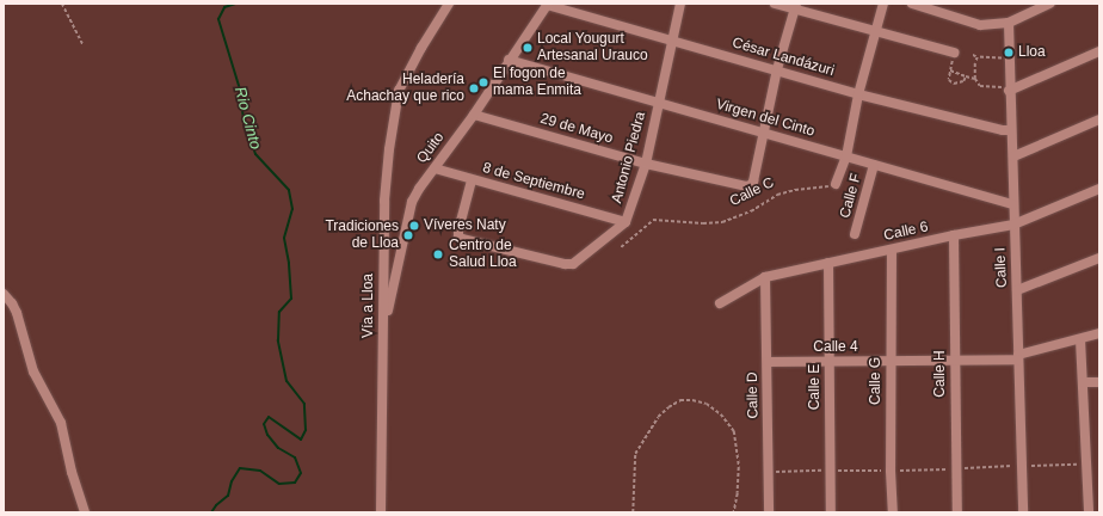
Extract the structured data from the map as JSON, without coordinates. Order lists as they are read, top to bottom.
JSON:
{
  "streets": {
    "street": [
      "César Landázuri",
      "Virgen del Cinto",
      "29 de Mayo",
      "Quito",
      "Antonio Piedra",
      "8 de Septiembre",
      "Calle F",
      "Calle 6",
      "Calle I",
      "Vía a Lloa",
      "Calle 4",
      "Calle H",
      "Calle G",
      "Calle E",
      "Calle D"
    ],
    "path": ["Calle C"]
  },
  "crossings": [
    ["César Landázuri", "Quito"],
    ["César Landázuri", "Antonio Piedra"],
    ["César Landázuri", "Calle I"],
    ["Virgen del Cinto", "29 de Mayo"],
    ["Virgen del Cinto", "Quito"],
    ["Virgen del Cinto", "Antonio Piedra"],
    ["Virgen del Cinto", "Calle F"],
    ["Virgen del Cinto", "Calle I"],
    ["29 de Mayo", "Quito"],
    ["29 de Mayo", "Antonio Piedra"],
    ["Quito", "8 de Septiembre"],
    ["Quito", "Vía a Lloa"],
    ["Antonio Piedra", "8 de Septiembre"],
    ["Calle 6", "Calle I"],
    ["Calle 6", "Calle H"],
    ["Calle 6", "Calle G"],
    ["Calle 6", "Calle E"],
    ["Calle 6", "Calle D"],
    ["Calle I", "Calle 4"],
    ["Calle 4", "Calle H"],
    ["Calle 4", "Calle G"],
    ["Calle 4", "Calle E"],
    ["Calle 4", "Calle D"]
  ],
  "water": ["Rio Cinto"],
  "places": [
    "Local Yougurt Artesanal Urauco",
    "Lloa",
    "El fogon de mama Enmita",
    "Heladería Achachay que rico",
    "Víveres Naty",
    "Tradiciones de Lloa",
    "Centro de Salud Lloa"
  ]
}
